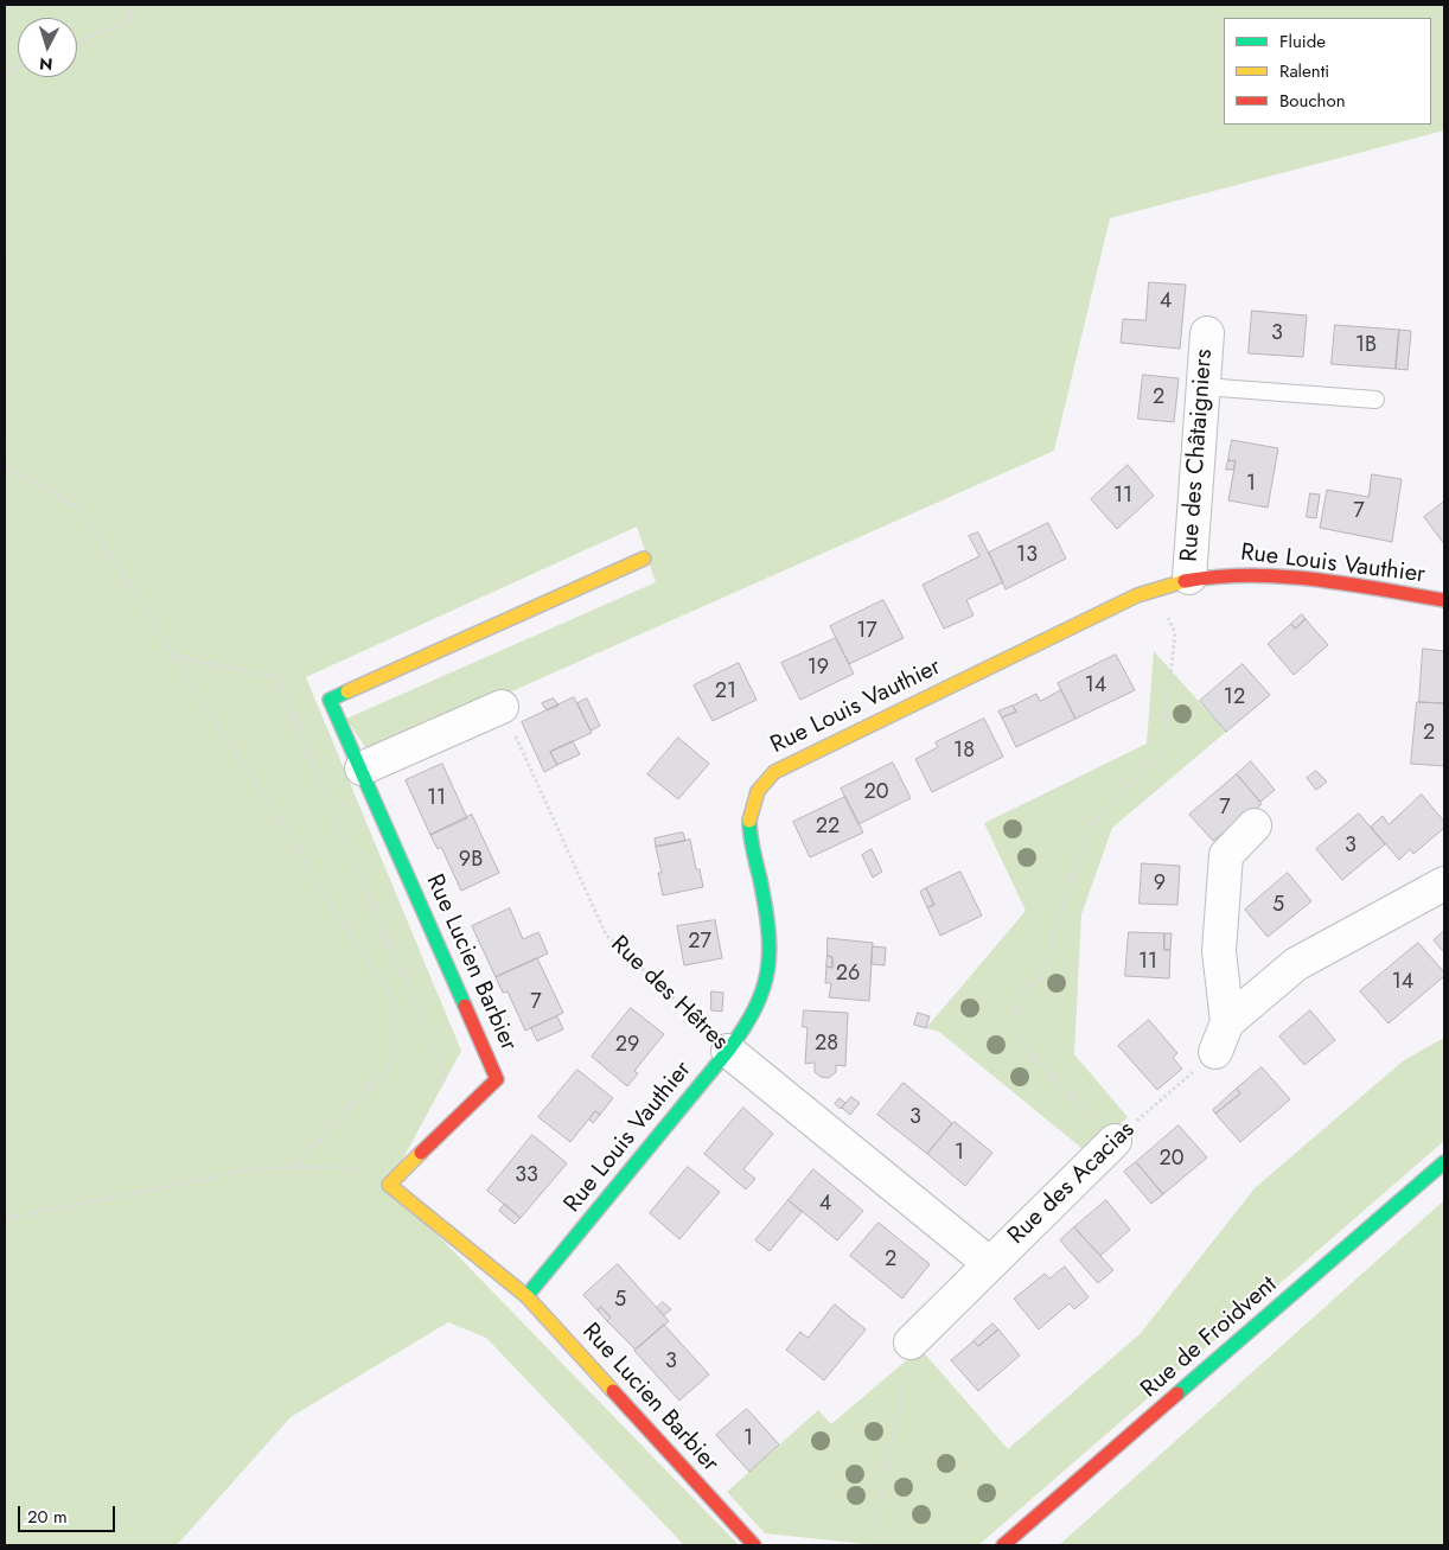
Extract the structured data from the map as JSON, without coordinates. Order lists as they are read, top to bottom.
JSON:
{
  "streets": {
    "street": [
      "Rue des Châtaigniers",
      "Rue Louis Vauthier",
      "Rue Lucien Barbier",
      "Rue des Hêtres",
      "Rue des Acacias",
      "Rue de Froidvent"
    ]
  },
  "crossings": [
    ["Rue des Châtaigniers", "Rue Louis Vauthier"],
    ["Rue Louis Vauthier", "Rue Lucien Barbier"],
    ["Rue Louis Vauthier", "Rue des Hêtres"],
    ["Rue des Hêtres", "Rue des Acacias"]
  ],
  "house_numbers": [
    "4",
    "3",
    "1B",
    "2",
    "1",
    "11",
    "7",
    "13",
    "17",
    "19",
    "14",
    "21",
    "12",
    "2",
    "18",
    "20",
    "11",
    "7",
    "22",
    "3",
    "9B",
    "9",
    "5",
    "27",
    "11",
    "26",
    "14",
    "7",
    "28",
    "29",
    "3",
    "1",
    "20",
    "33",
    "4",
    "2",
    "5",
    "3",
    "1"
  ],
  "legend": ["Fluide", "Ralenti", "Bouchon"],
  "scale_bar": "20 m",
  "north": "bottom"
}
